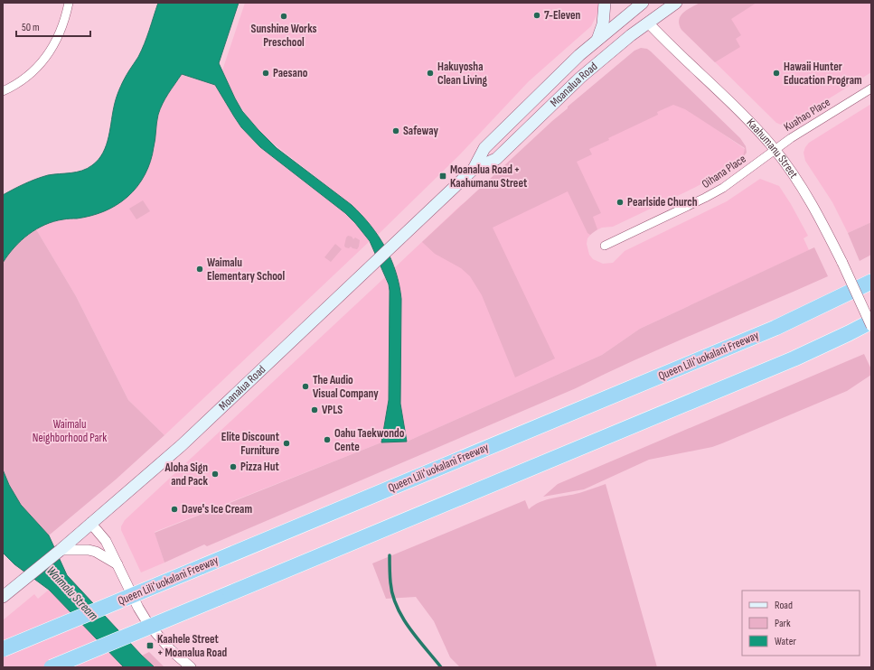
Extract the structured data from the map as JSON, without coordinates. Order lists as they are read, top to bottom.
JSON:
{
  "streets": {
    "highway": ["Queen Liliʻuokalani Freeway"],
    "main road": ["Moanalua Road", "Kaahumanu Street"],
    "street": ["Kuahao Place", "Oihana Place"]
  },
  "crossings": [
    ["Moanalua Road", "Kaahumanu Street"],
    ["Kuahao Place", "Kaahumanu Street"],
    ["Kuahao Place", "Oihana Place"],
    ["Kaahumanu Street", "Oihana Place"]
  ],
  "water": ["Waimalu Stream"],
  "parks": ["Waimalu Neighborhood Park"],
  "places": {
    "other": [
      "7-Eleven",
      "Sunshine Works Preschool",
      "Paesano",
      "Hakuyosha Clean Living",
      "Hawaii Hunter Education Program",
      "Safeway",
      "Pearlside Church",
      "Waimalu Elementary School",
      "The Audio Visual Company",
      "VPLS",
      "Oahu Taekwondo Cente",
      "Elite Discount Furniture",
      "Pizza Hut",
      "Aloha Sign and Pack",
      "Dave's Ice Cream"
    ],
    "transit": ["Moanalua Road + Kaahumanu Street", "Kaahele Street + Moanalua Road"]
  },
  "legend": ["Road", "Park", "Water"],
  "scale_bar": "50 m"
}
